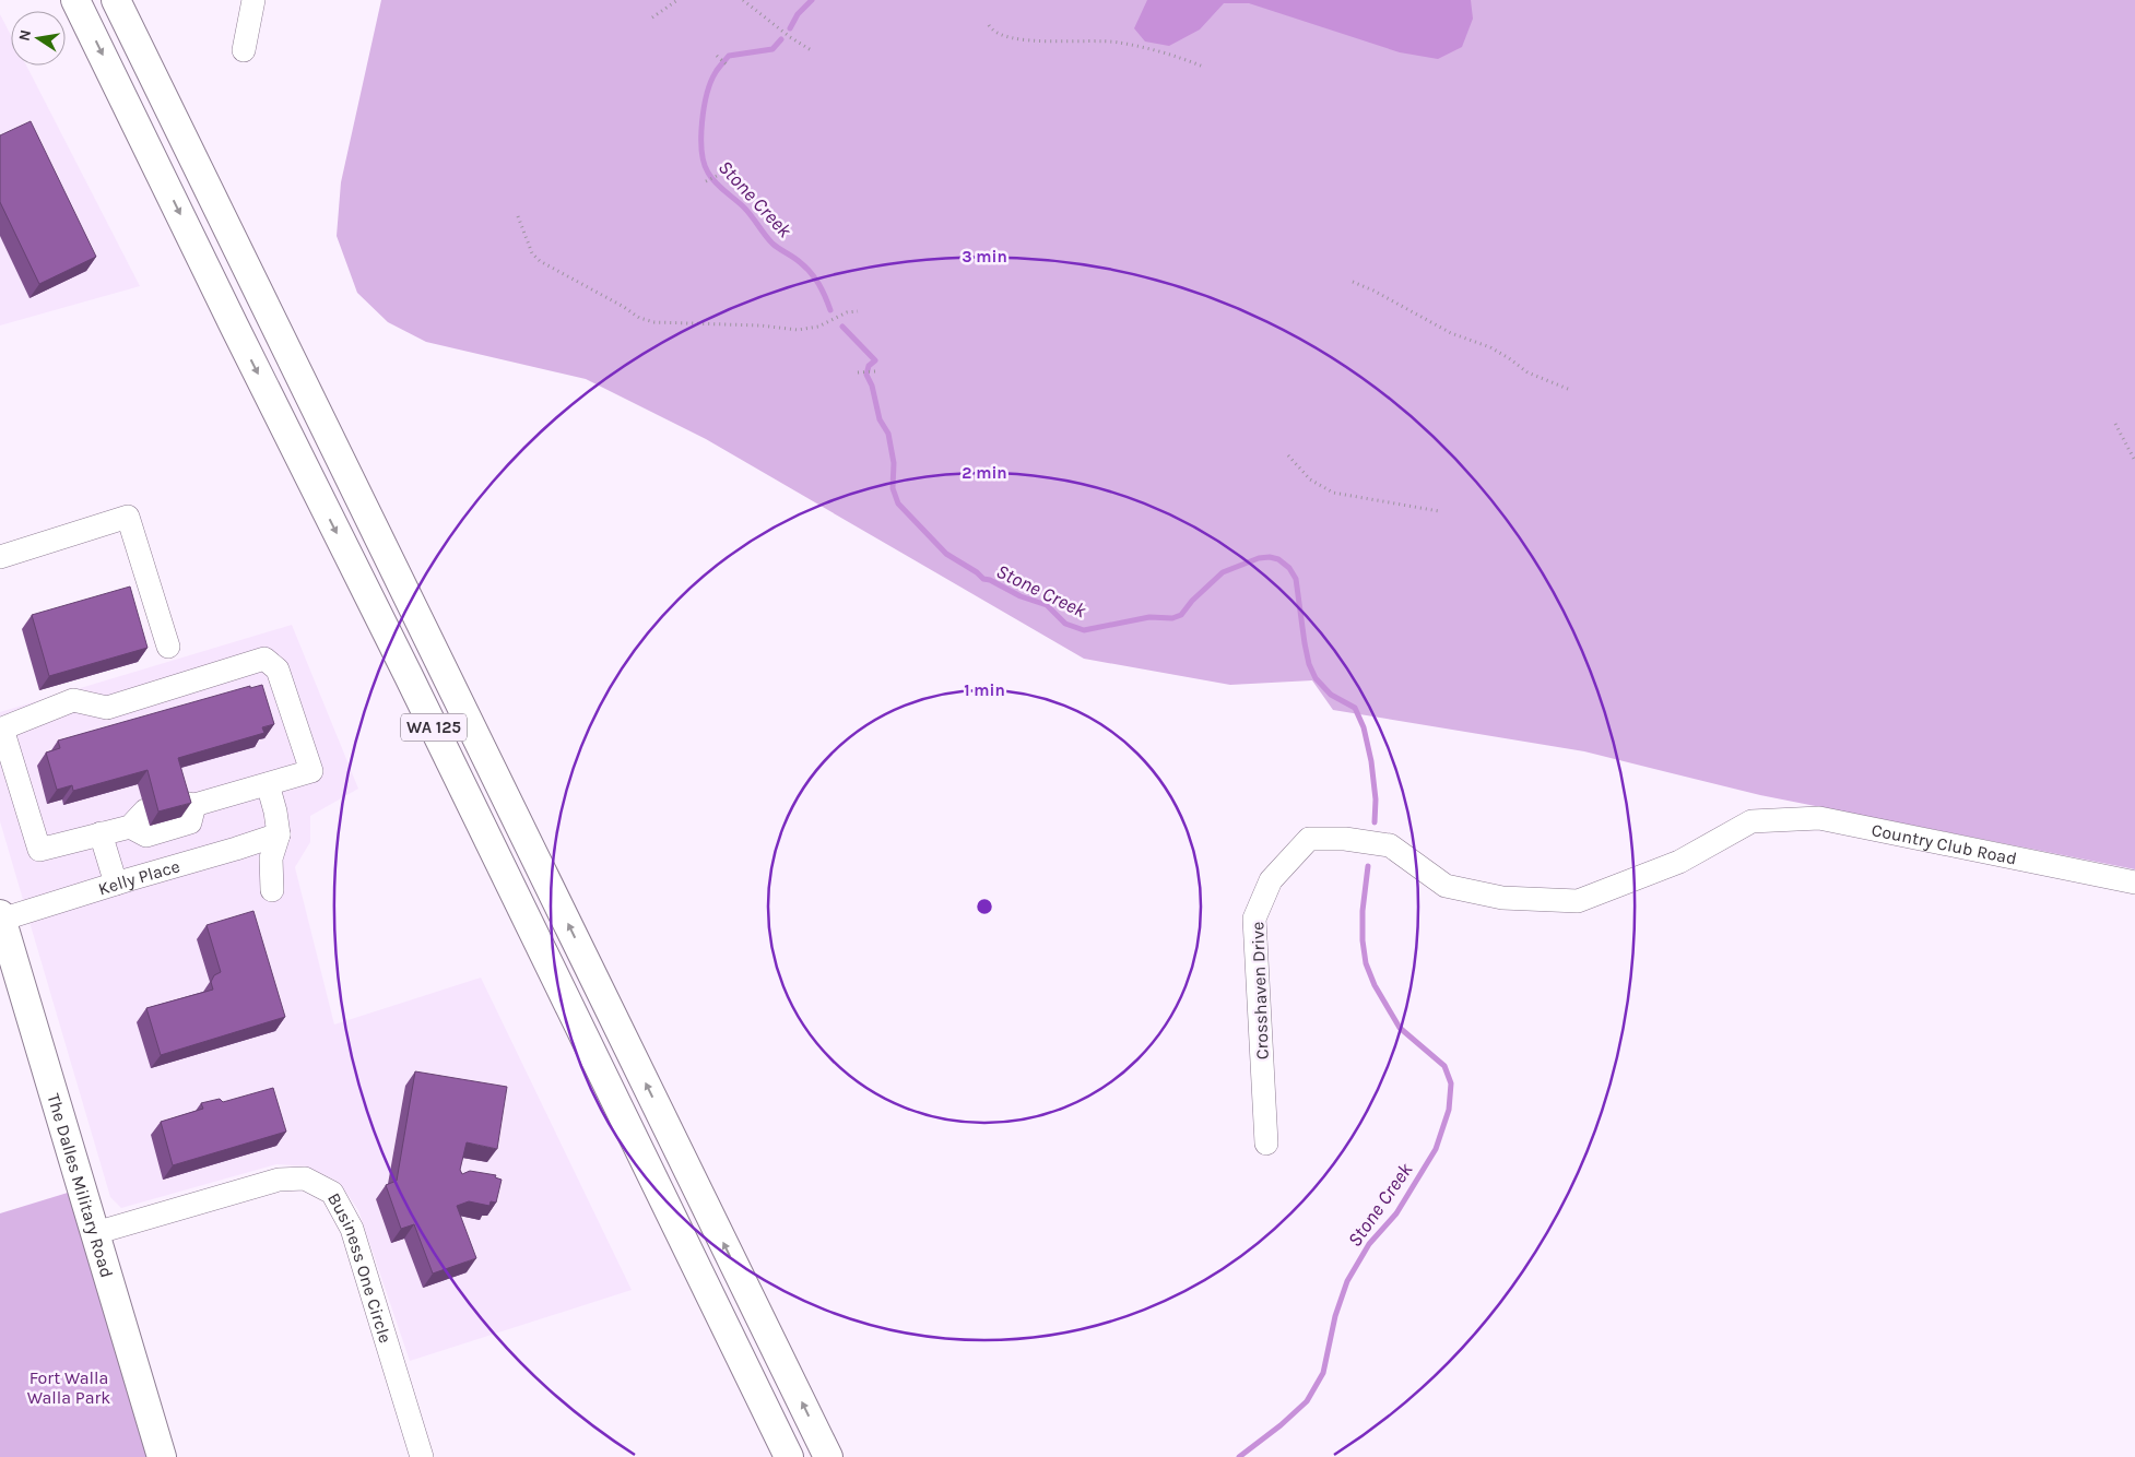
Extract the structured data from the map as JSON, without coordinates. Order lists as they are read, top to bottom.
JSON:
{
  "streets": {
    "main road": ["WA 125", "The Dalles Military Road"],
    "street": [
      "Country Club Road",
      "Kelly Place",
      "Crosshaven Drive",
      "Business One Circle"
    ]
  },
  "crossings": [
    ["Country Club Road", "Crosshaven Drive"],
    ["Kelly Place", "The Dalles Military Road"],
    ["The Dalles Military Road", "Business One Circle"]
  ],
  "water": ["Stone Creek"],
  "parks": ["Fort Walla Walla Park"],
  "north": "left",
  "rings": ["3 min", "2 min", "1 min"]
}
